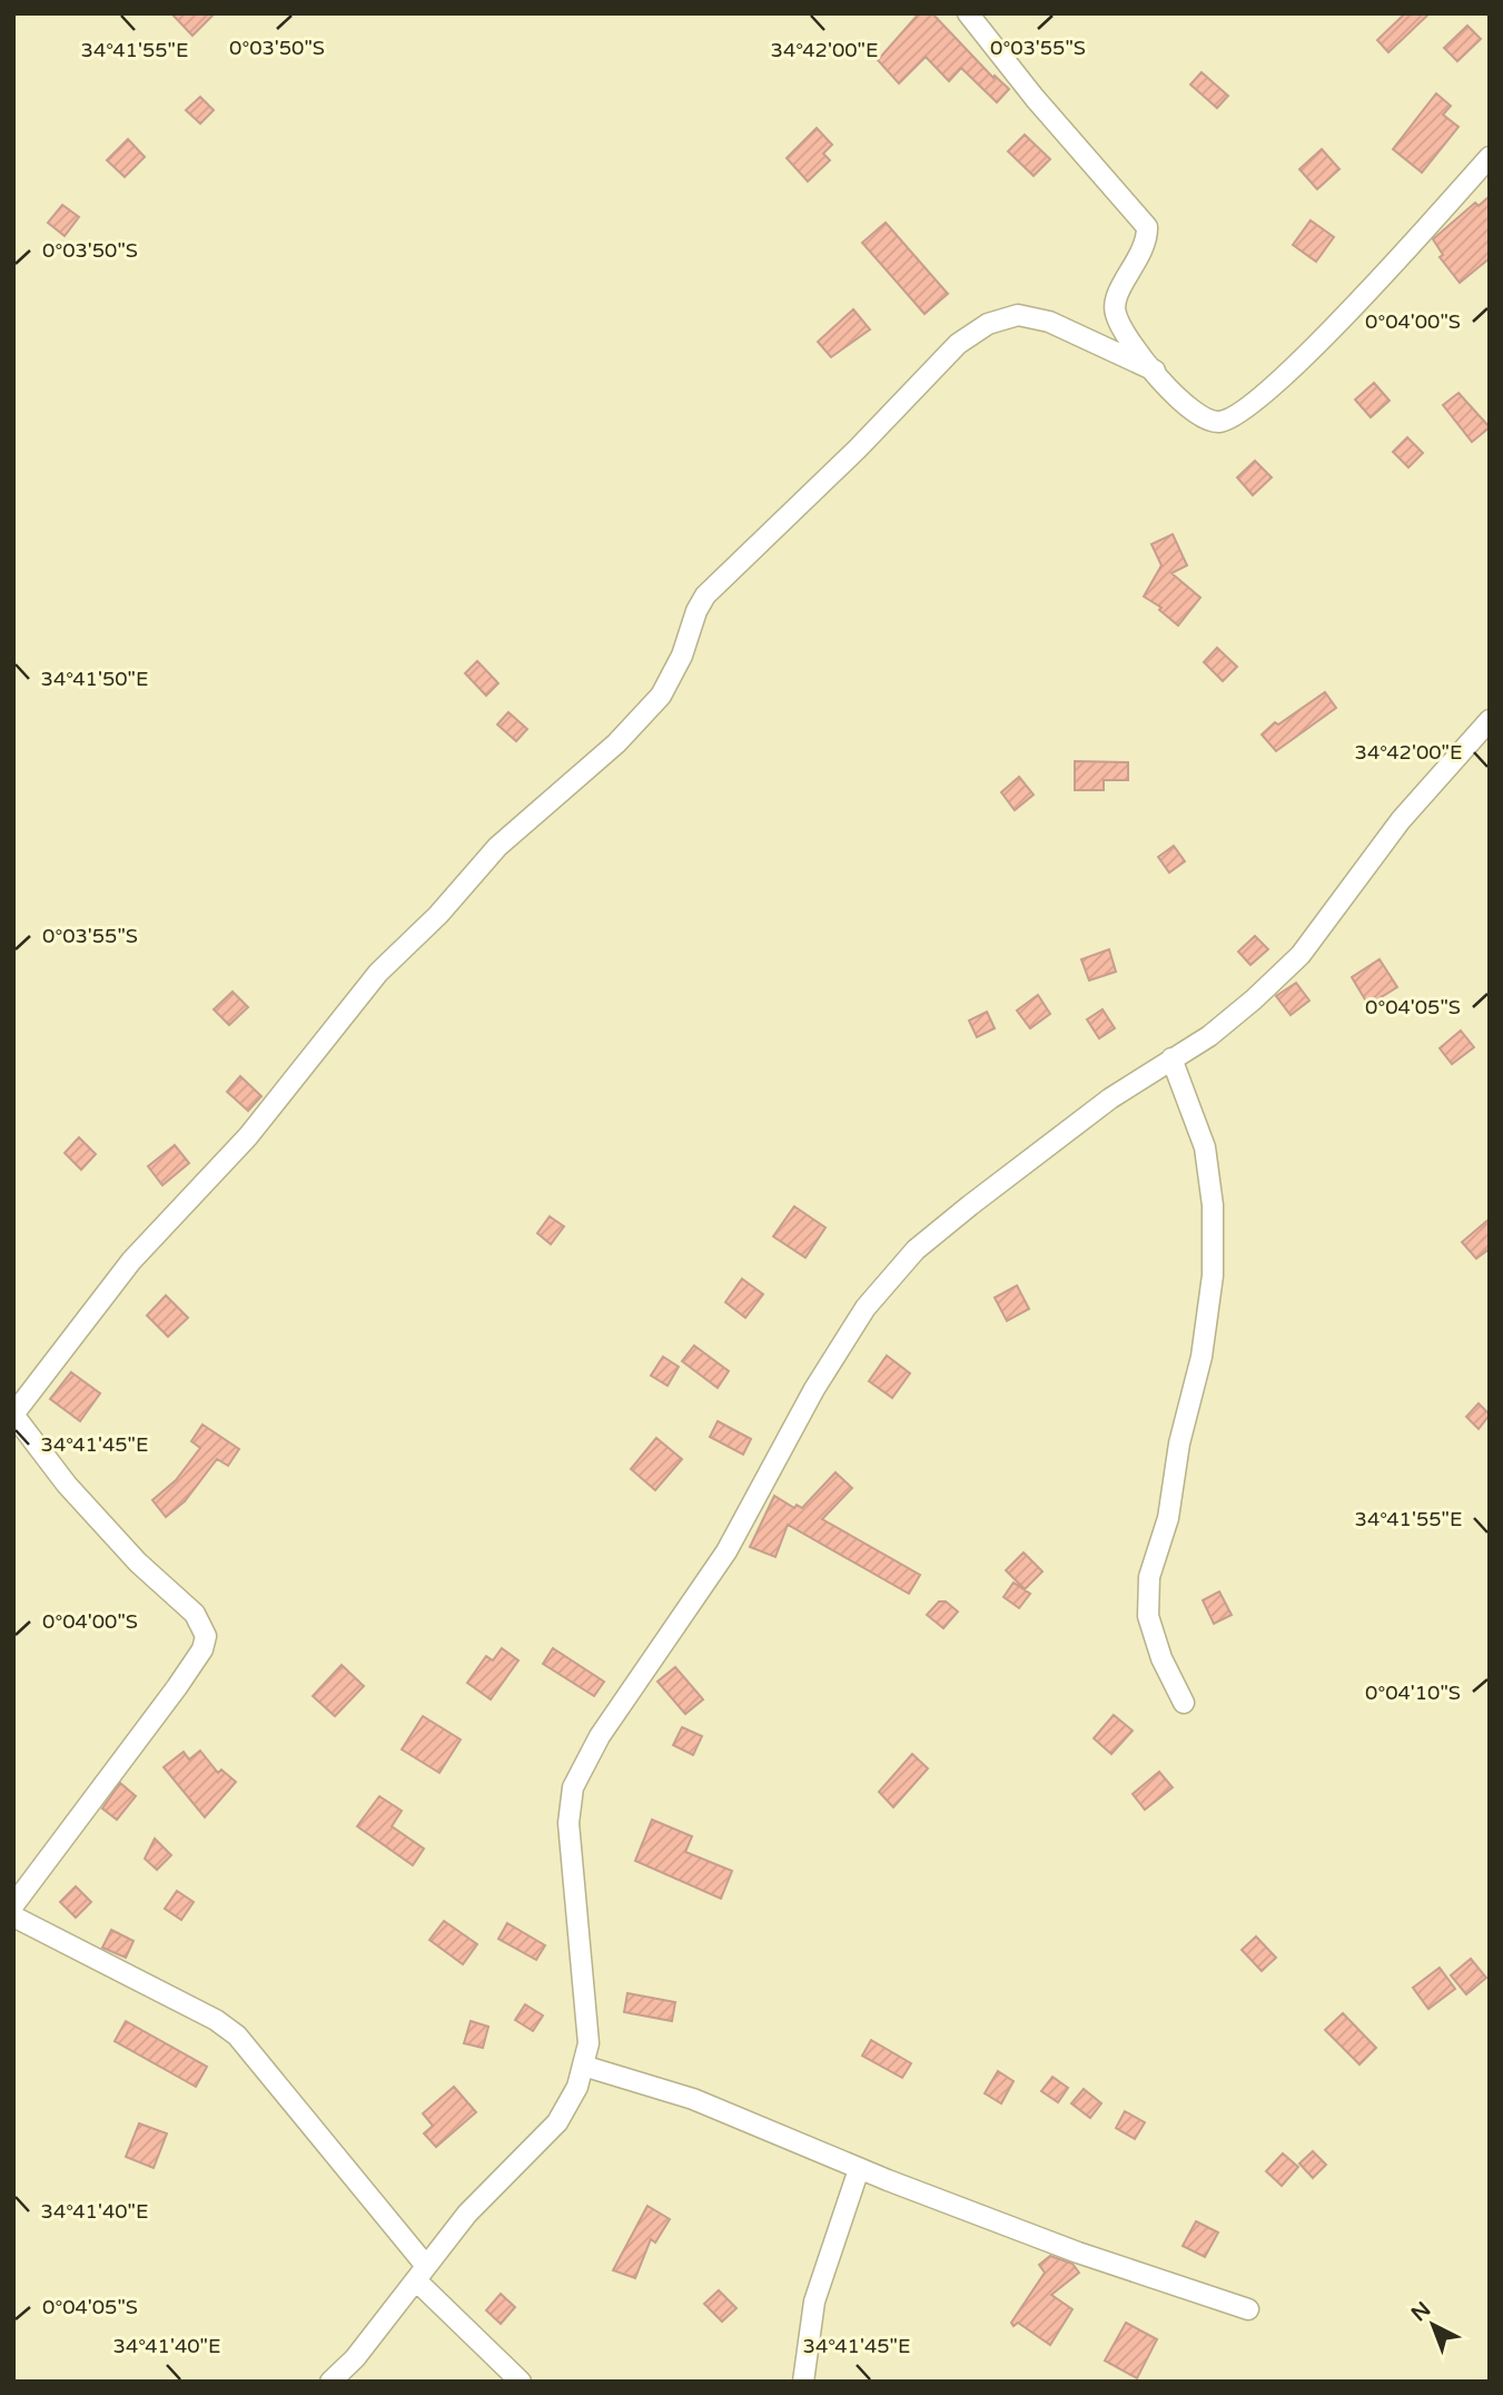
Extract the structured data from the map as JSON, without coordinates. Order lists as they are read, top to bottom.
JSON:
{
  "north": "top left",
  "coordinates": [
    "0°03'50\"S",
    "0°03'55\"S",
    "34°41'55\"E",
    "34°42'00\"E",
    "0°04'00\"S",
    "34°41'50\"E",
    "0°04'05\"S",
    "34°41'45\"E",
    "0°04'10\"S",
    "34°41'40\"E"
  ]
}
